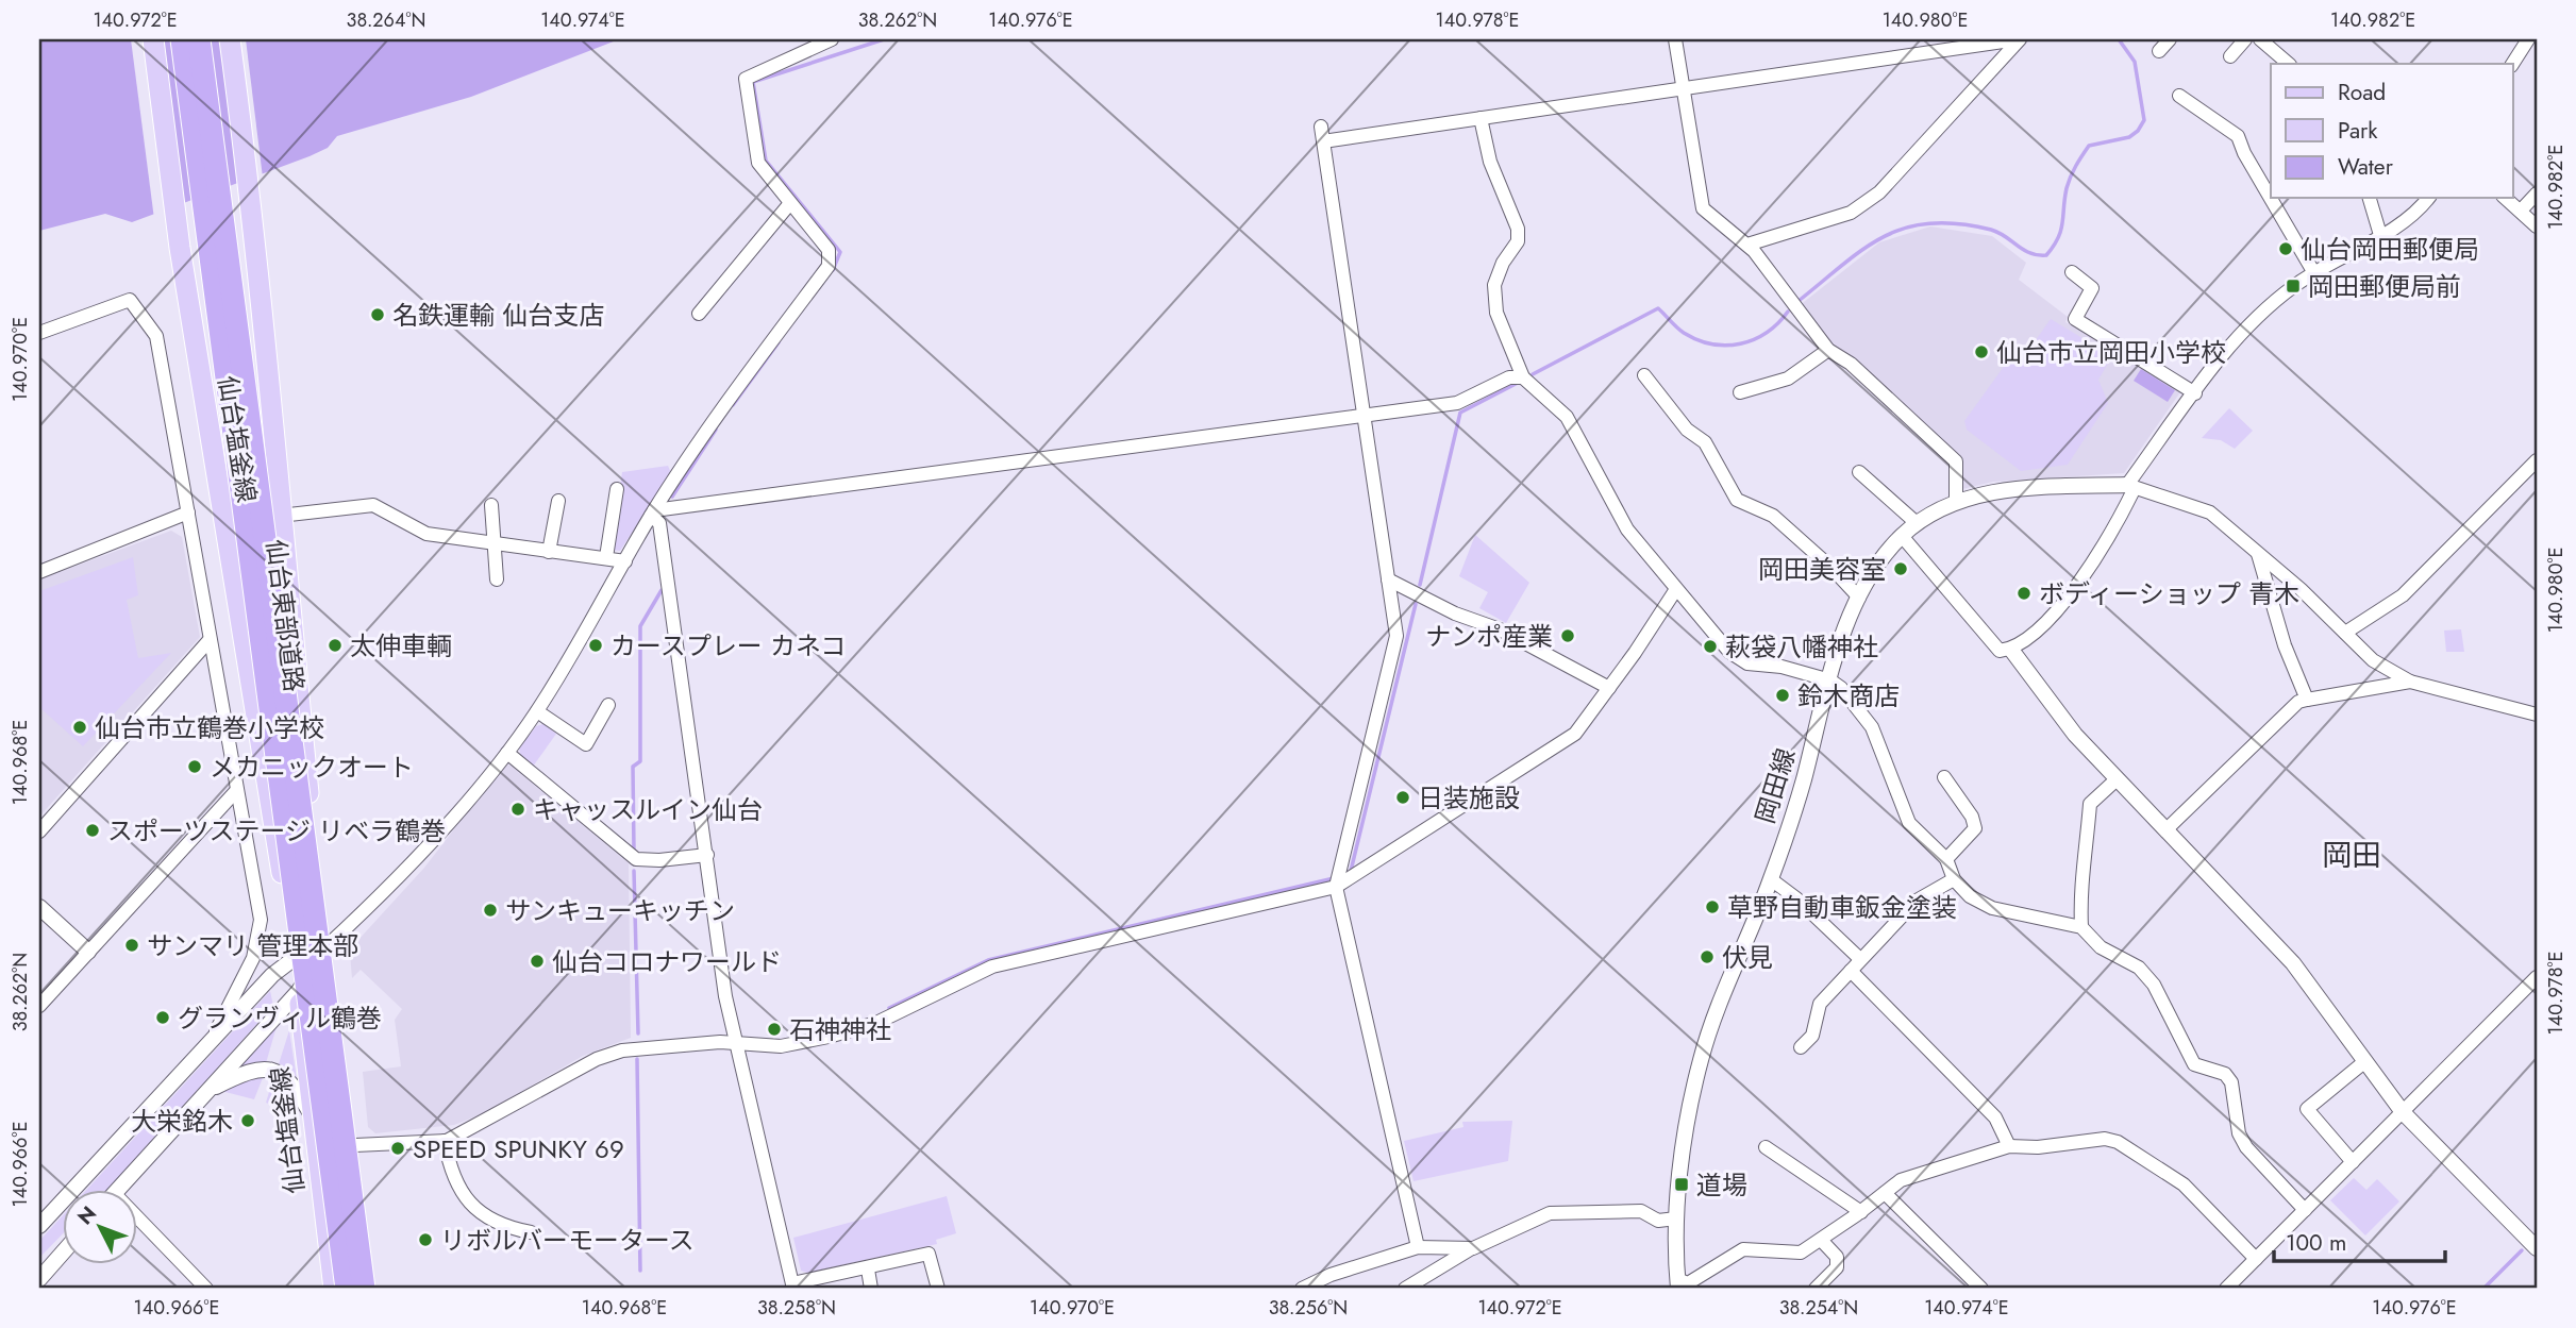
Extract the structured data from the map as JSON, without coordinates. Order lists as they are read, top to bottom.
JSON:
{
  "streets": {
    "highway": ["仙台東部道路"],
    "main road": ["仙台塩釜線"],
    "street": ["岡田線"]
  },
  "districts": ["岡田"],
  "places": {
    "other": [
      "仙台岡田郵便局",
      "名鉄運輸 仙台支店",
      "仙台市立岡田小学校",
      "岡田美容室",
      "ボディーショップ 青木",
      "ナンポ産業",
      "太伸車輌",
      "カースプレー カネコ",
      "萩袋八幡神社",
      "鈴木商店",
      "仙台市立鶴巻小学校",
      "メカニックオート",
      "日装施設",
      "キャッスルイン仙台",
      "スポーツステージ リベラ鶴巻",
      "草野自動車鈑金塗装",
      "サンキューキッチン",
      "サンマリ 管理本部",
      "伏見",
      "仙台コロナワールド",
      "グランヴィル鶴巻",
      "石神神社",
      "大栄銘木",
      "SPEED SPUNKY 69",
      "リボルバーモータース"
    ],
    "transit": ["岡田郵便局前", "道場"]
  },
  "legend": ["Road", "Park", "Water"],
  "scale_bar": "100 m",
  "north": "top left",
  "coordinates": [
    "140.972°E",
    "38.264°N",
    "140.974°E",
    "38.262°N",
    "140.976°E",
    "140.978°E",
    "140.980°E",
    "140.982°E",
    "140.970°E",
    "140.968°E",
    "140.966°E",
    "38.258°N",
    "38.256°N",
    "38.254°N"
  ]
}
